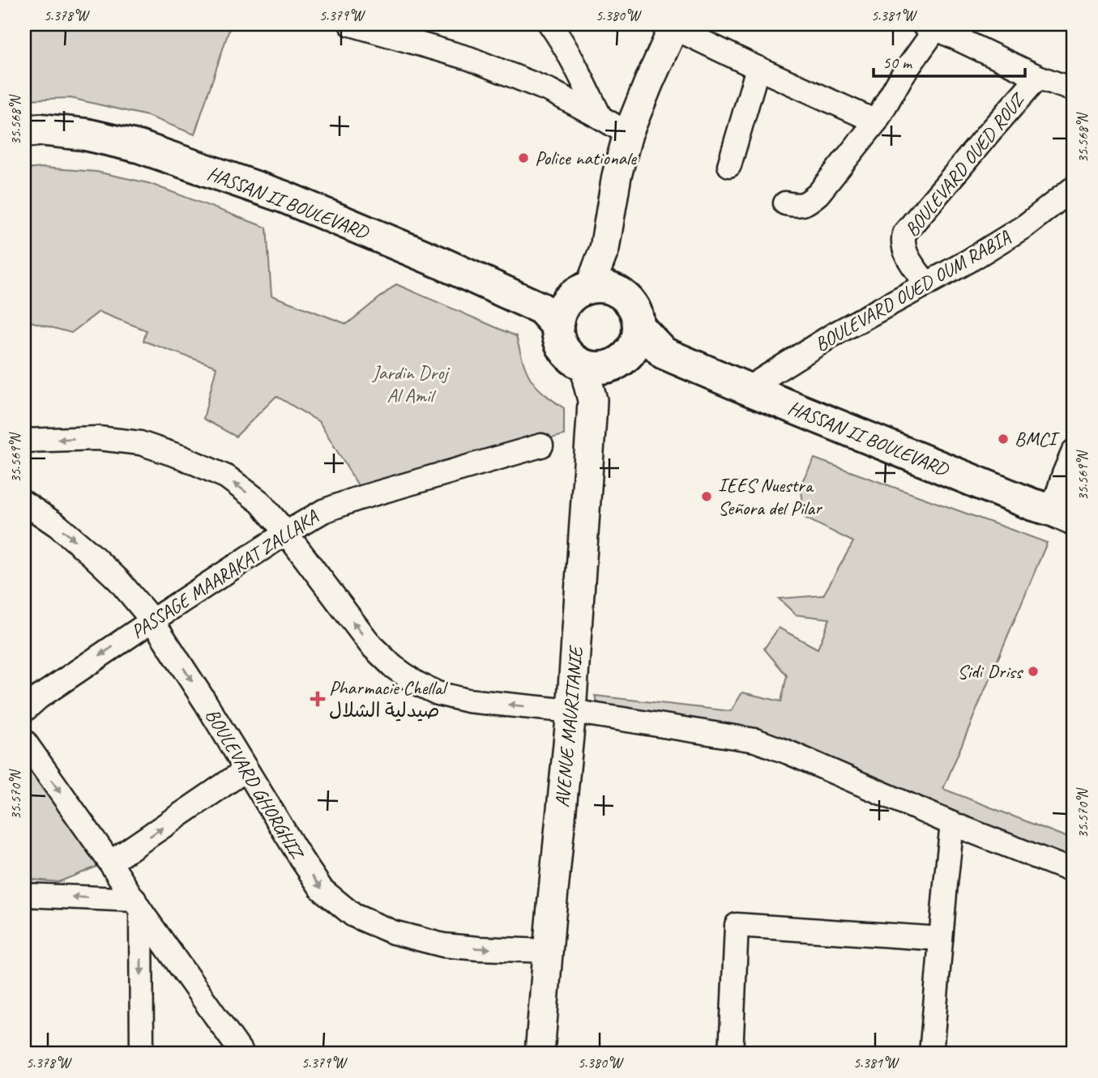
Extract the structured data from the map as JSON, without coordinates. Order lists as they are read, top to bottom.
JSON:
{
  "streets": {
    "main road": ["HASSAN II BOULEVARD"],
    "street": [
      "BOULEVARD OUED ROUZ",
      "BOULEVARD OUED OUM RABIA",
      "PASSAGE MAARAKAT ZALLAKA",
      "AVENUE MAURITANIE",
      "BOULEVARD GHORGHIZ"
    ]
  },
  "crossings": [
    ["BOULEVARD OUED ROUZ", "BOULEVARD OUED OUM RABIA"],
    ["HASSAN II BOULEVARD", "BOULEVARD OUED OUM RABIA"],
    ["HASSAN II BOULEVARD", "AVENUE MAURITANIE"],
    ["PASSAGE MAARAKAT ZALLAKA", "BOULEVARD GHORGHIZ"],
    ["AVENUE MAURITANIE", "BOULEVARD GHORGHIZ"]
  ],
  "parks": ["Jardin Droj Al Amil"],
  "places": {
    "other": [
      "Police nationale",
      "BMCI",
      "IEES Nuestra Señora del Pilar",
      "Sidi Driss"
    ],
    "health": ["Pharmacie Chellal صيدلية الشلال"]
  },
  "scale_bar": "50 m",
  "coordinates": [
    "5.378°W",
    "5.379°W",
    "5.380°W",
    "5.381°W",
    "35.568°N",
    "35.569°N",
    "35.570°N"
  ]
}
